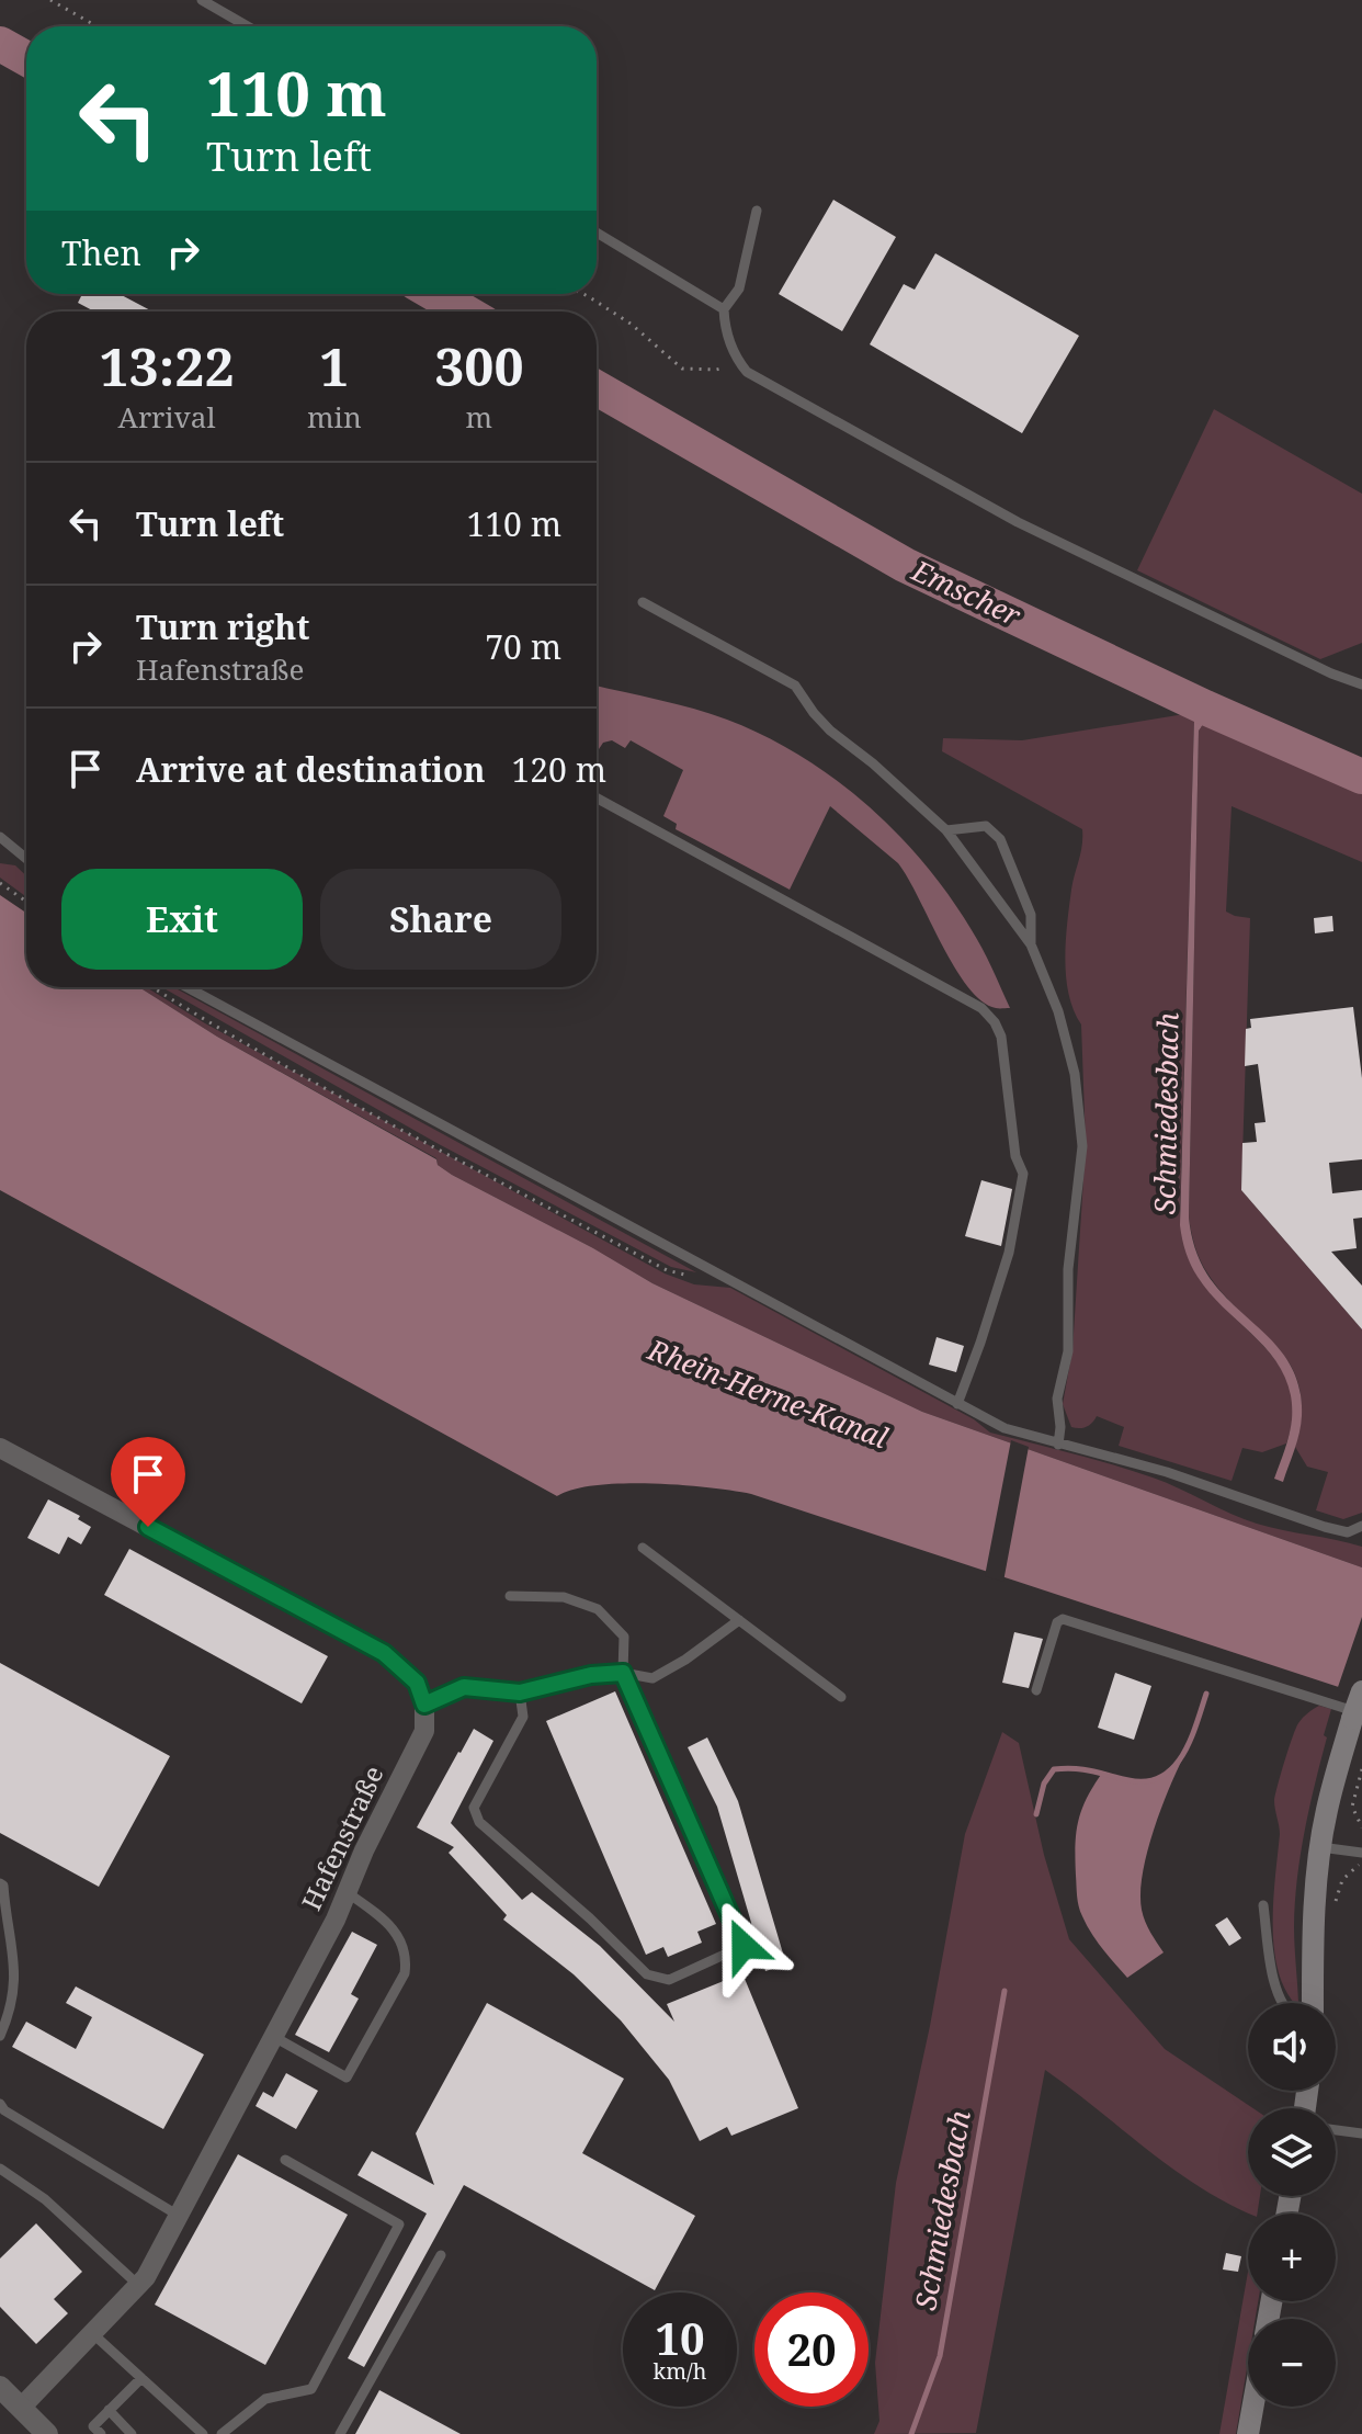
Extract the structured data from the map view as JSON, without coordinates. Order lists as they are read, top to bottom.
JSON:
{
  "streets": {
    "street": ["Hafenstraße"]
  },
  "water": ["Emscher", "Schmiedesbach", "Rhein-Herne-Kanal"],
  "page": {
    "turn": ["110 m", "Turn left"],
    "then": "Then",
    "eta": [
      "13:22",
      "Arrival",
      "1",
      "min",
      "300",
      "m"
    ],
    "list": [
      {
        "name": "Turn left",
        "value": "110 m"
      },
      {
        "name": "Turn right",
        "note": "Hafenstraße",
        "value": "70 m"
      },
      {
        "name": "Arrive at destination",
        "value": "120 m"
      }
    ],
    "buttons": ["Exit", "Share"],
    "map_buttons": ["+", "−"],
    "speed": "10 km/h",
    "limit": "20"
  }
}
